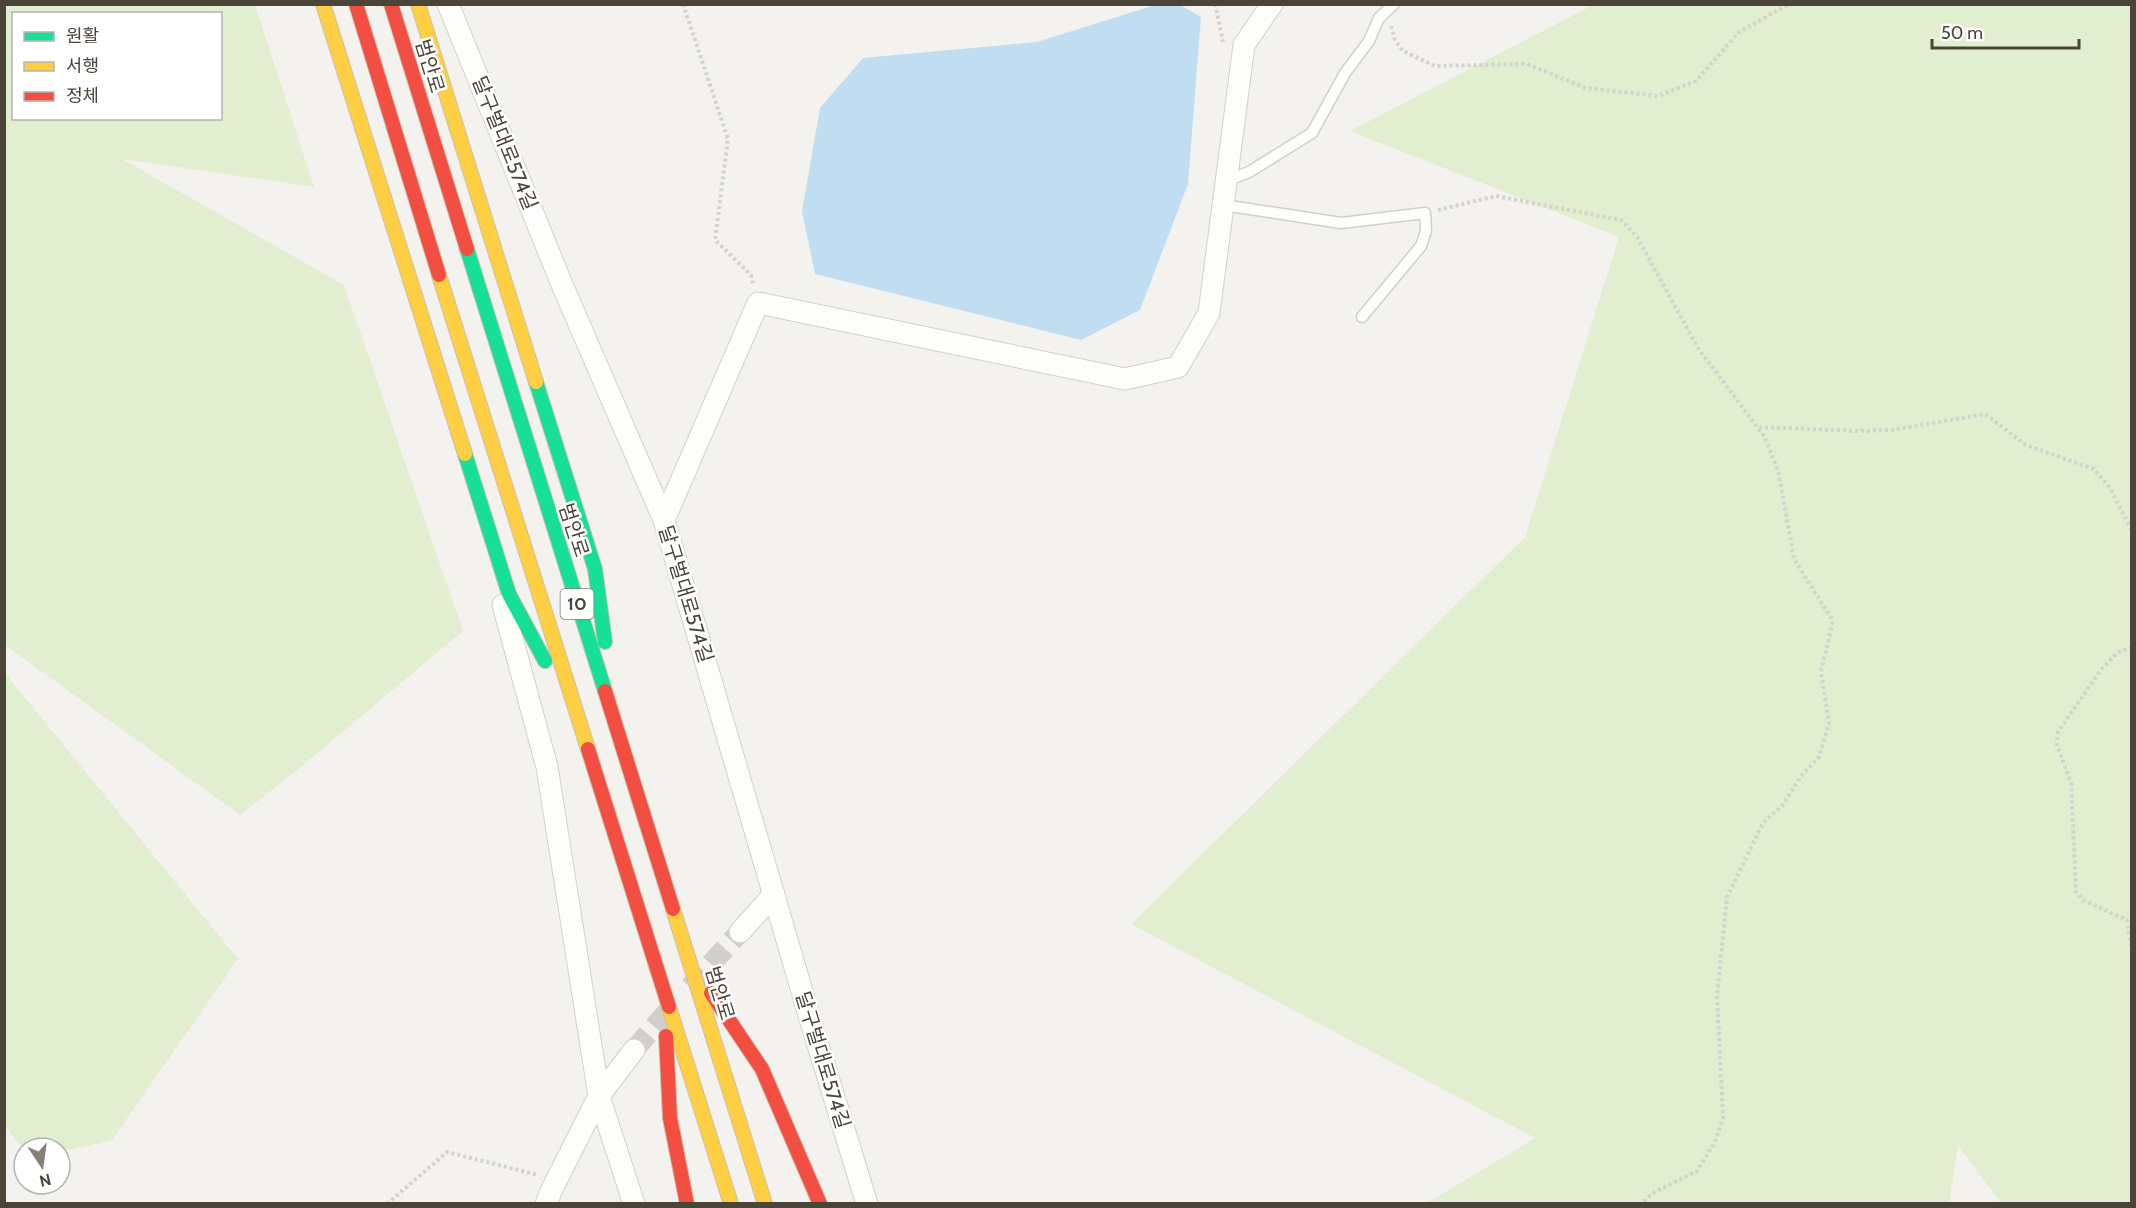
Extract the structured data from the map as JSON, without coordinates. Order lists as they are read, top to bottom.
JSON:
{
  "streets": {
    "highway": ["범안로", "10"],
    "street": ["달구벌대로574길"]
  },
  "legend": ["원활", "서행", "정체"],
  "scale_bar": "50 m",
  "north": "bottom"
}
